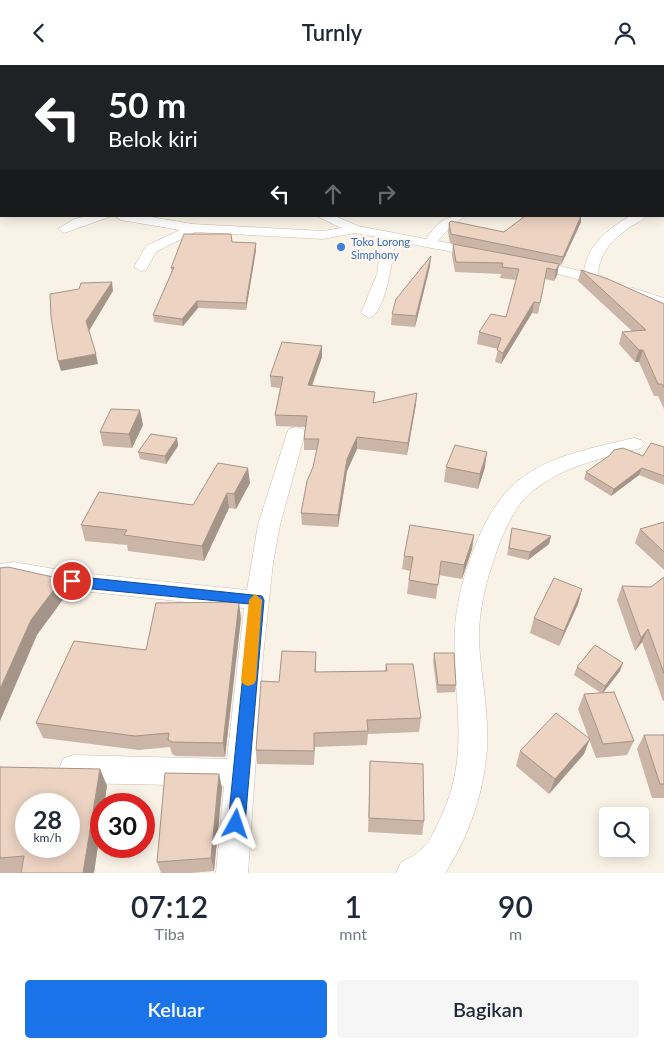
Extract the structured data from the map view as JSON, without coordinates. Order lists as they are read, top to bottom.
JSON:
{
  "places": ["Toko Lorong Simphony"],
  "page": {
    "header": "Turnly",
    "turn": ["50 m", "Belok kiri"],
    "speed": "28 km/h",
    "limit": "30",
    "eta": [
      "07:12",
      "Tiba",
      "1",
      "mnt",
      "90",
      "m"
    ],
    "buttons": ["Keluar", "Bagikan"]
  }
}
